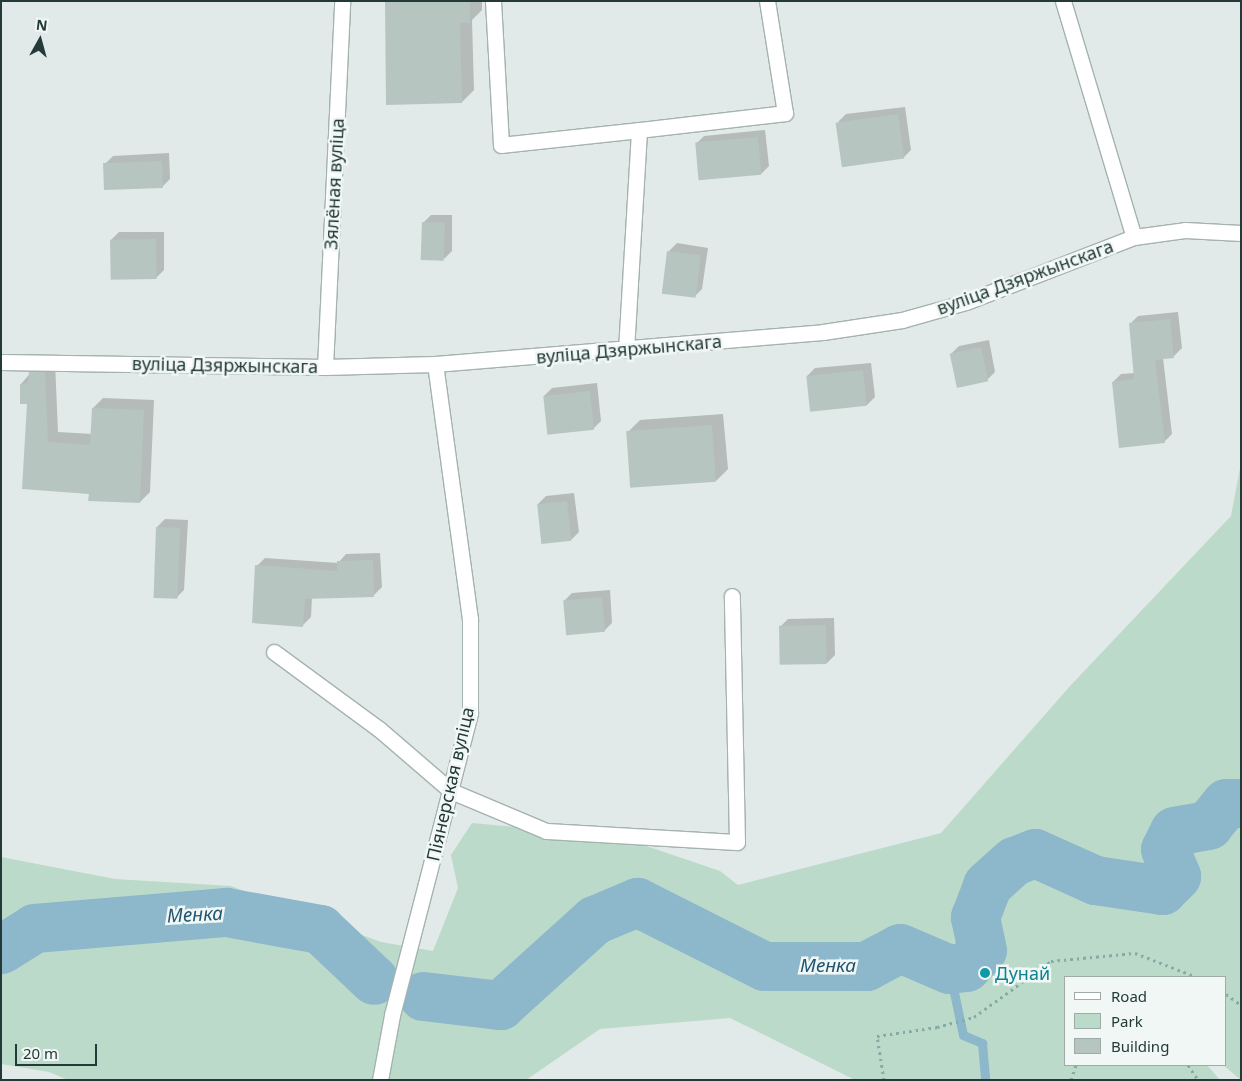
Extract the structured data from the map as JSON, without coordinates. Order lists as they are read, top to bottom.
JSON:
{
  "streets": {
    "street": ["Зялёная вуліца", "вуліца Дзяржынскага", "Піянерская вуліца"]
  },
  "crossings": [
    ["Зялёная вуліца", "вуліца Дзяржынскага"],
    ["вуліца Дзяржынскага", "Піянерская вуліца"]
  ],
  "water": ["Менка"],
  "places": ["Дунай"],
  "legend": ["Road", "Park", "Building"],
  "scale_bar": "20 m",
  "north": "top"
}
